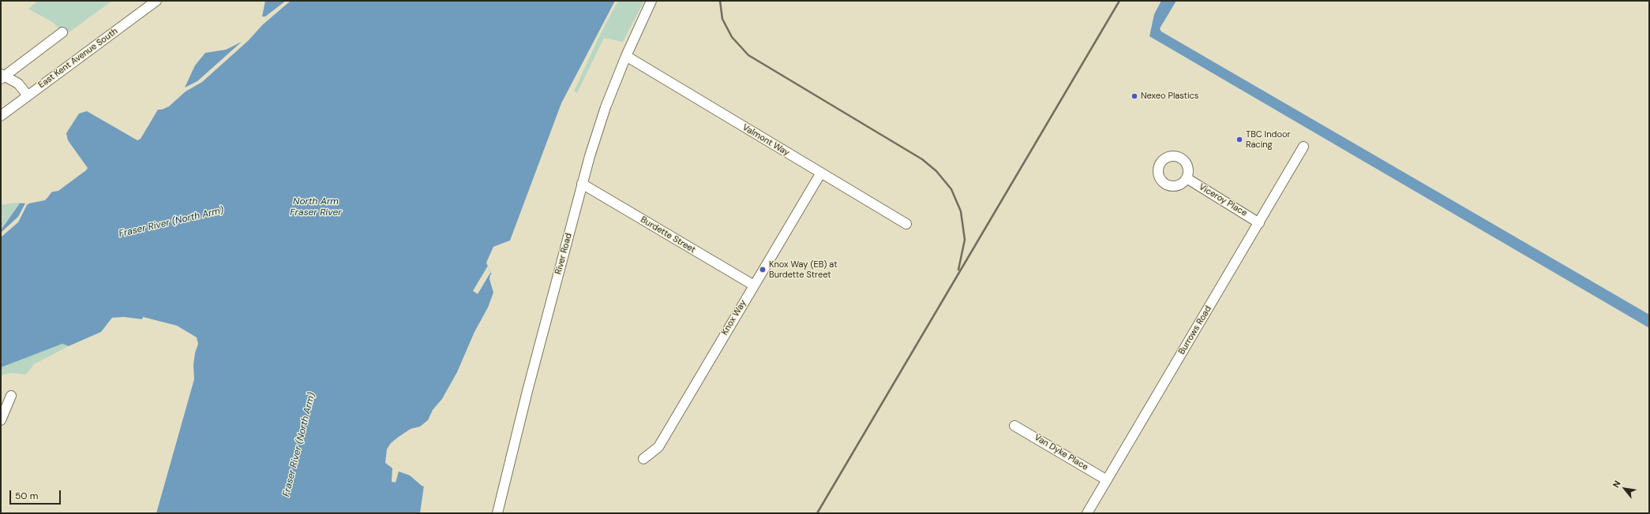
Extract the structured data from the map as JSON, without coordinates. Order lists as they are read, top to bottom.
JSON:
{
  "streets": {
    "street": [
      "East Kent Avenue South",
      "Valmont Way",
      "Viceroy Place",
      "Burdette Street",
      "River Road",
      "Knox Way",
      "Burrows Road",
      "Van Dyke Place"
    ]
  },
  "crossings": [
    ["Valmont Way", "River Road"],
    ["Valmont Way", "Knox Way"],
    ["Viceroy Place", "Burrows Road"],
    ["Burdette Street", "River Road"],
    ["Burdette Street", "Knox Way"],
    ["Burrows Road", "Van Dyke Place"]
  ],
  "water": ["North Arm Fraser River", "Fraser River (North Arm)"],
  "places": ["Nexeo Plastics", "TBC Indoor Racing", "Knox Way (EB) at Burdette Street"],
  "scale_bar": "50 m",
  "north": "top left"
}
